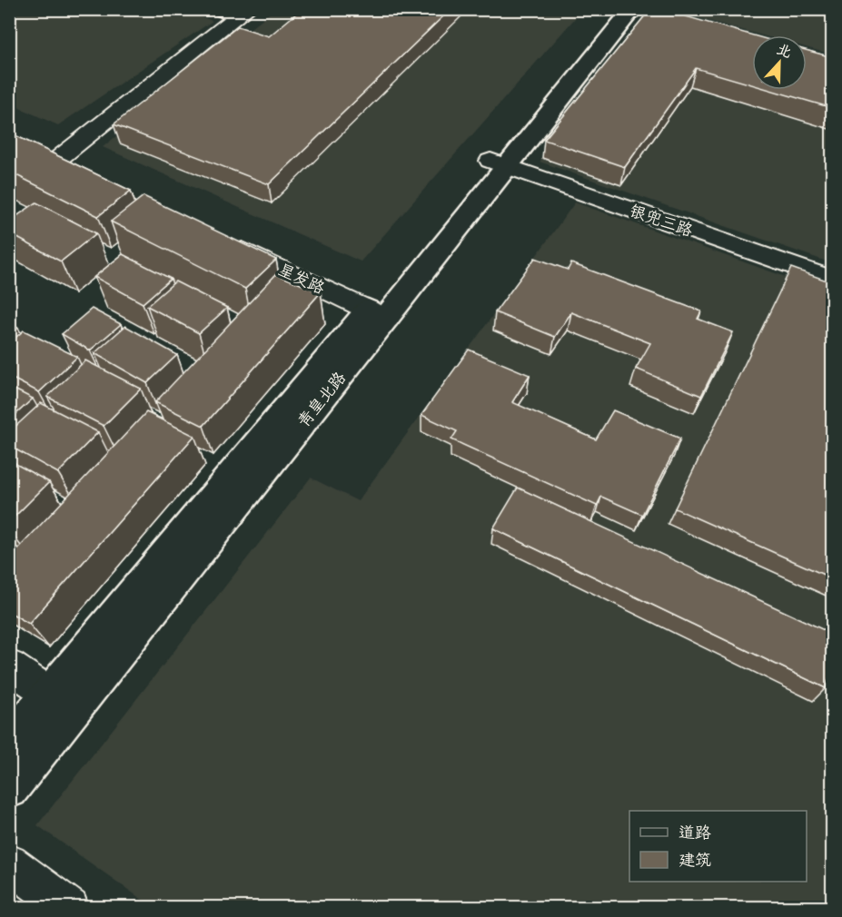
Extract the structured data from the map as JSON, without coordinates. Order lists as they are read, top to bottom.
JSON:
{
  "streets": {
    "street": ["银兜三路", "星发路", "青皇北路"]
  },
  "crossings": [
    ["银兜三路", "青皇北路"],
    ["星发路", "青皇北路"]
  ],
  "legend": ["道路", "建筑"],
  "north": "top"
}
